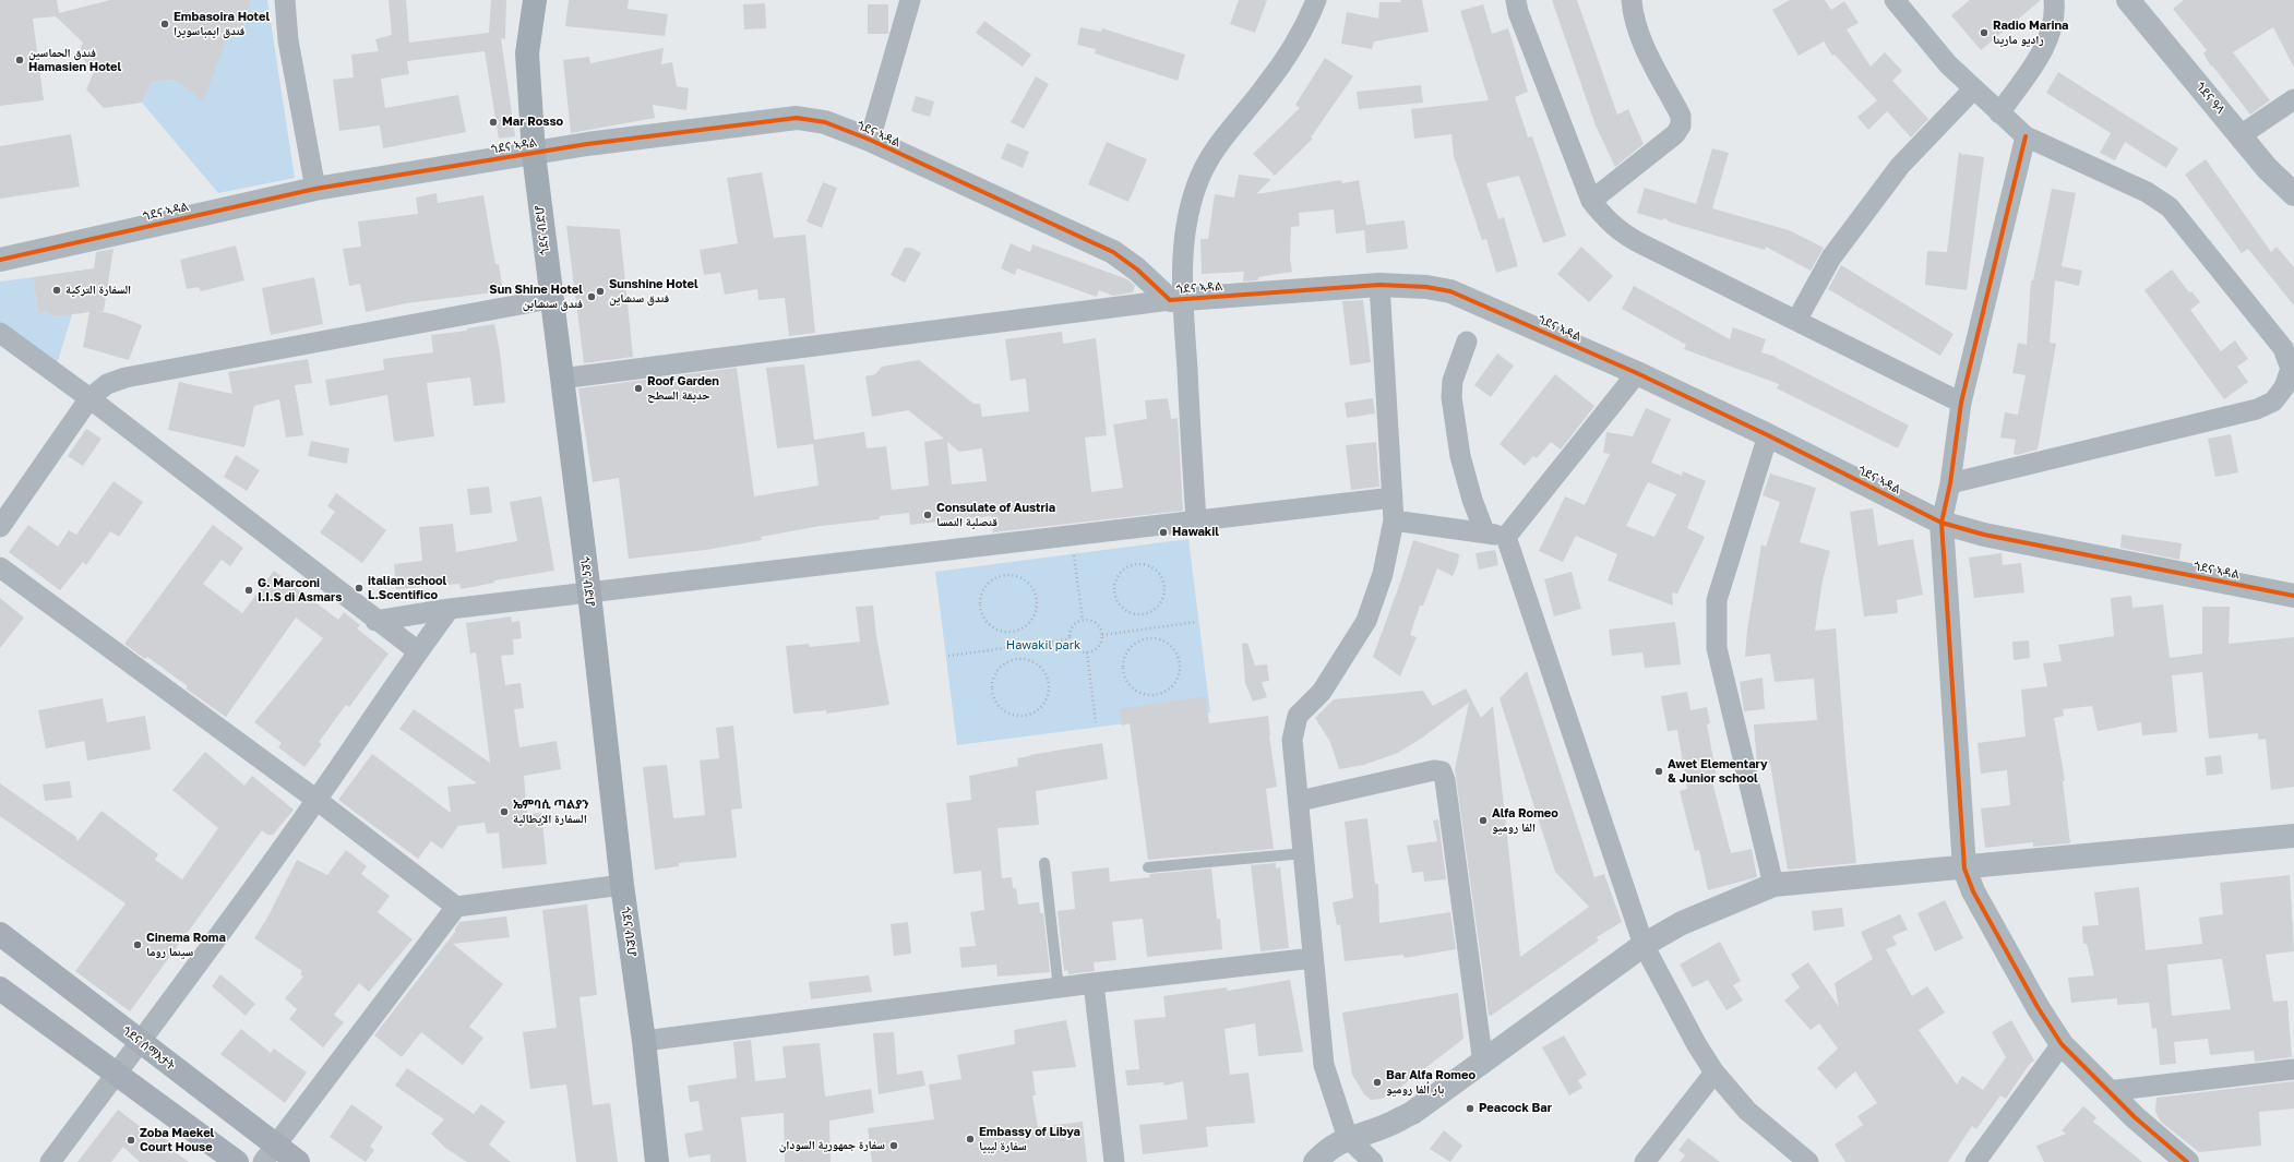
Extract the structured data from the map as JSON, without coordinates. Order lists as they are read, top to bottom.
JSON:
{
  "streets": {
    "main road": ["ጎደና ብድሆ", "ጎደና ሰማእታት"],
    "street": ["ጎደና ዓላ", "ጎደና ኣዳል"]
  },
  "crossings": [
    ["ጎደና ኣዳል", "ጎደና ብድሆ"]
  ],
  "parks": ["Hawakil park"],
  "places": [
    "Embasoira Hotel فندق ايمباسويرا",
    "Radio Marina راديو مارينا",
    "فندق الحماسين Hamasien Hotel",
    "Mar Rosso",
    "السفارة التركية",
    "Sunshine Hotel فندق سنشاين",
    "Sun Shine Hotel فندق سنشاين",
    "Roof Garden حديقة السطح",
    "Consulate of Austria قنصلية النمسا",
    "Hawakil",
    "italian school L.Scentifico",
    "G. Marconi I.I.S di Asmars",
    "Awet Elementary & Junior school",
    "ኤምባሲ ጣልያን السفارة الإيطالية",
    "Alfa Romeo الفا روميو",
    "Cinema Roma سينما روما",
    "Bar Alfa Romeo بار ألفا روميو",
    "Peacock Bar",
    "Embassy of Libya سفارة ليبيا",
    "Zoba Maekel Court House",
    "سفارة جمهورية السودان"
  ]
}
